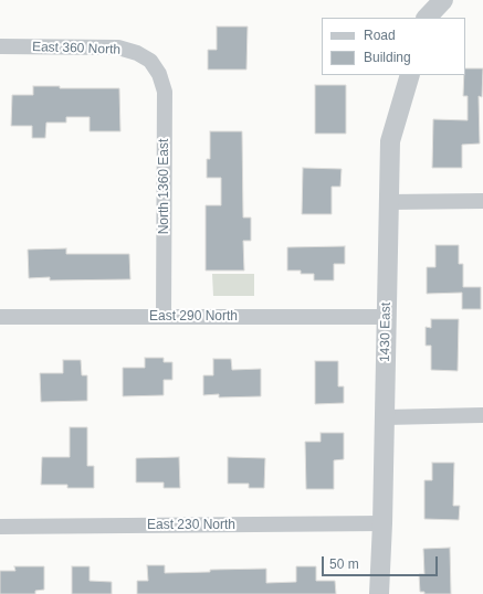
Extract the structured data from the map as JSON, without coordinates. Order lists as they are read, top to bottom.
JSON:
{
  "streets": {
    "street": [
      "East 360 North",
      "North 1360 East",
      "East 290 North",
      "1430 East",
      "East 230 North"
    ]
  },
  "crossings": [
    ["East 360 North", "North 1360 East"],
    ["North 1360 East", "East 290 North"],
    ["East 290 North", "1430 East"],
    ["1430 East", "East 230 North"]
  ],
  "legend": ["Road", "Building"],
  "scale_bar": "50 m"
}
